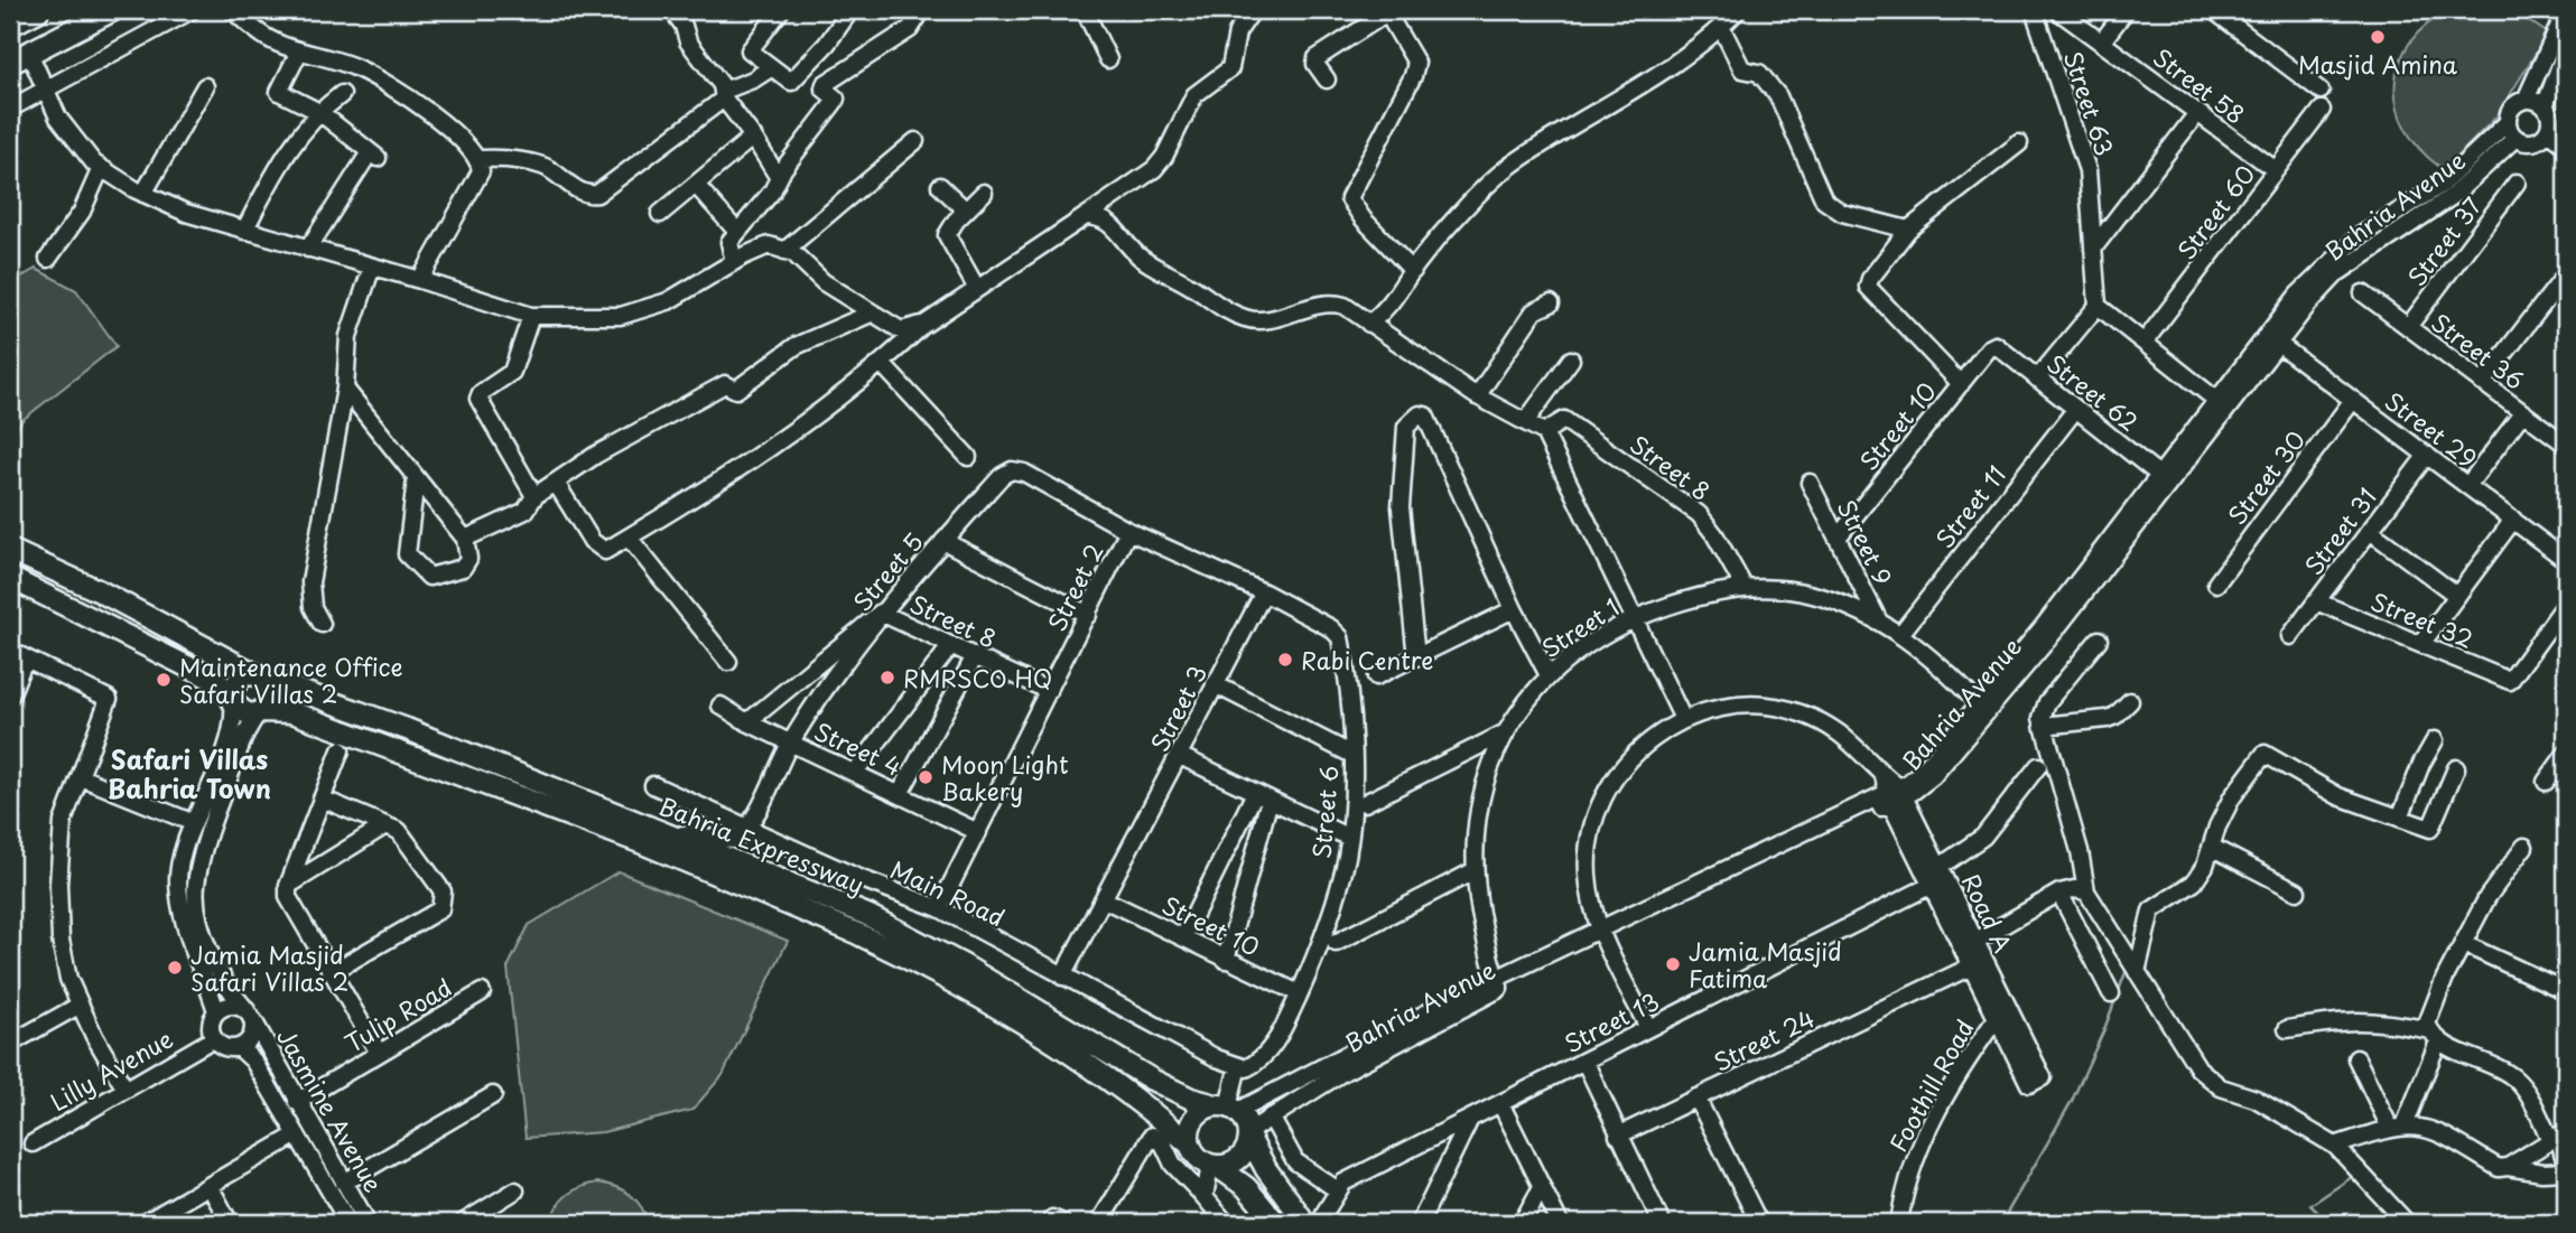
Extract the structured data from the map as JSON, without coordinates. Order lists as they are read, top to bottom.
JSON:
{
  "streets": {
    "main road": ["Bahria Expressway"],
    "street": [
      "Street 58",
      "Street 63",
      "Bahria Avenue",
      "Street 60",
      "Street 37",
      "Street 36",
      "Street 62",
      "Street 10",
      "Street 29",
      "Street 8",
      "Street 30",
      "Street 11",
      "Street 31",
      "Street 9",
      "Street 5",
      "Street 2",
      "Street 32",
      "Street 1",
      "Street 3",
      "Street 4",
      "Street 6",
      "Main Road",
      "Road A",
      "Tulip Road",
      "Street 13",
      "Street 24",
      "Lilly Avenue",
      "Foothill Road",
      "Jasmine Avenue"
    ]
  },
  "crossings": [
    ["Street 58", "Street 60"],
    ["Bahria Avenue", "Street 62"],
    ["Bahria Avenue", "Street 29"],
    ["Bahria Avenue", "Street 1"],
    ["Bahria Avenue", "Bahria Expressway"],
    ["Bahria Avenue", "Road A"],
    ["Street 37", "Street 36"],
    ["Street 62", "Street 10"],
    ["Street 62", "Street 11"],
    ["Street 10", "Street 9"],
    ["Street 10", "Street 3"],
    ["Street 10", "Street 6"],
    ["Street 29", "Street 30"],
    ["Street 29", "Street 31"],
    ["Street 8", "Street 5"],
    ["Street 8", "Street 2"],
    ["Street 8", "Street 1"],
    ["Street 11", "Street 1"],
    ["Street 31", "Street 32"],
    ["Street 9", "Street 1"],
    ["Street 5", "Street 2"],
    ["Street 5", "Street 4"],
    ["Street 5", "Main Road"],
    ["Street 2", "Street 4"],
    ["Street 2", "Main Road"],
    ["Street 3", "Street 6"],
    ["Street 3", "Main Road"],
    ["Street 6", "Main Road"],
    ["Bahria Expressway", "Jasmine Avenue"],
    ["Road A", "Street 13"],
    ["Road A", "Street 24"],
    ["Road A", "Foothill Road"],
    ["Tulip Road", "Jasmine Avenue"],
    ["Lilly Avenue", "Jasmine Avenue"]
  ],
  "districts": ["Safari Villas Bahria Town"],
  "places": [
    "Masjid Amina",
    "Rabi Centre",
    "RMRSCO HQ",
    "Maintenance Office Safari Villas 2",
    "Moon Light Bakery",
    "Jamia Masjid Fatima",
    "Jamia Masjid Safari Villas 2"
  ]
}
